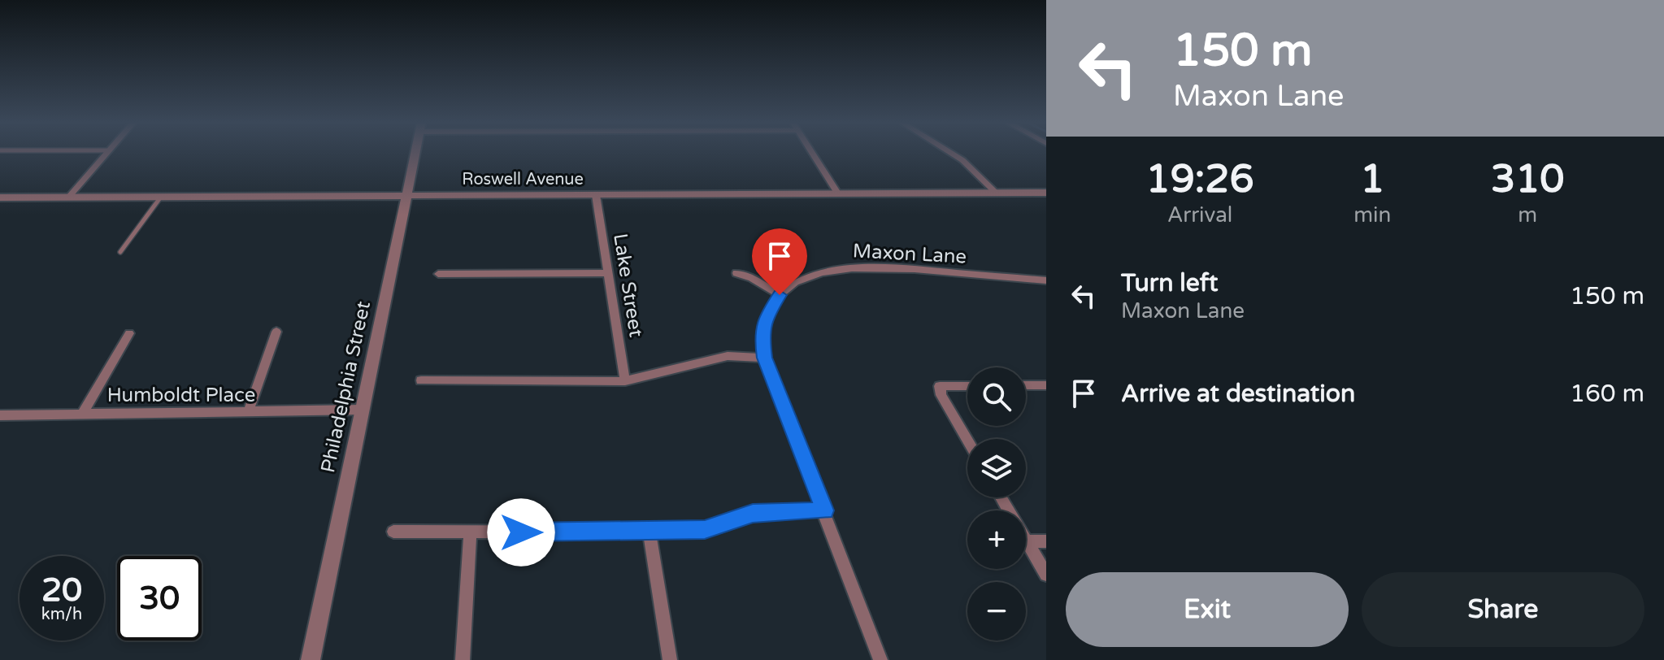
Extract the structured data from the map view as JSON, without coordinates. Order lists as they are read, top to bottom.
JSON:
{
  "streets": {
    "street": [
      "Roswell Avenue",
      "Maxon Lane",
      "Lake Street",
      "Philadelphia Street",
      "Humboldt Place"
    ]
  },
  "crossings": [
    ["Roswell Avenue", "Lake Street"],
    ["Roswell Avenue", "Philadelphia Street"],
    ["Philadelphia Street", "Humboldt Place"]
  ],
  "page": {
    "turn": ["150 m", "Maxon Lane"],
    "eta": [
      "19:26",
      "Arrival",
      "1",
      "min",
      "310",
      "m"
    ],
    "list": [
      {
        "name": "Turn left",
        "note": "Maxon Lane",
        "value": "150 m"
      },
      {
        "name": "Arrive at destination",
        "value": "160 m"
      }
    ],
    "map_buttons": ["+", "−"],
    "speed": "20 km/h",
    "limit": "30",
    "buttons": ["Exit", "Share"]
  }
}
